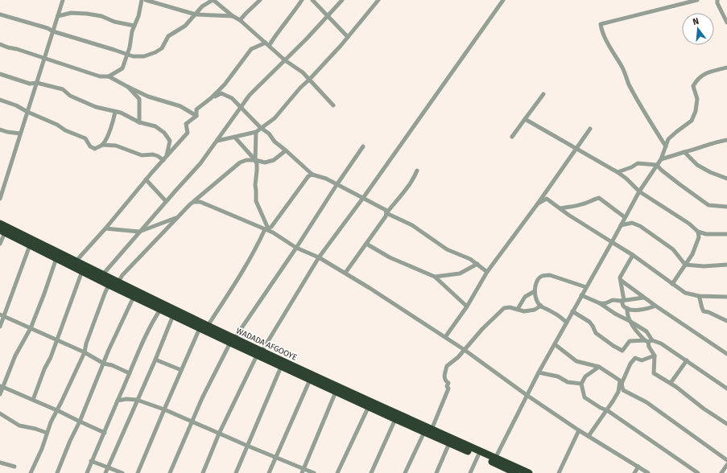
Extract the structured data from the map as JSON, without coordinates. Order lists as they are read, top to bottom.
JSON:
{
  "streets": {
    "highway": ["WADADA AFGOOYE"]
  },
  "north": "top"
}
